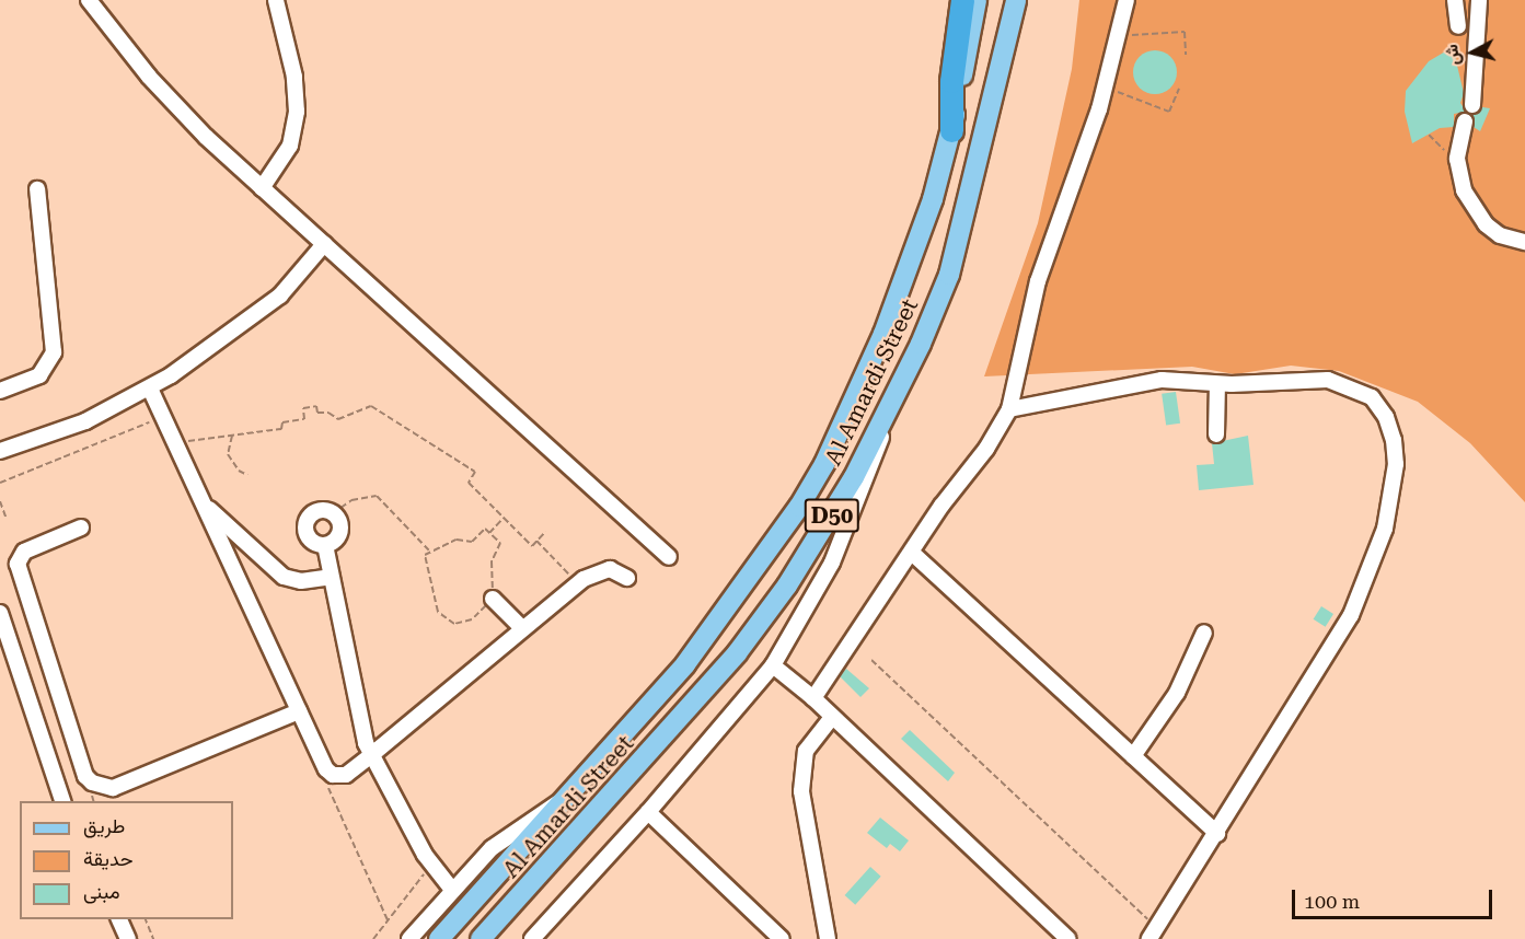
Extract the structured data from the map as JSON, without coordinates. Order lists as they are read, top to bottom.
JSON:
{
  "streets": {
    "main road": ["Al Amardi Street", "D50"]
  },
  "crossings": [
    ["Al Amardi Street", "D50"]
  ],
  "legend": ["طريق", "حديقة", "مبنى"],
  "scale_bar": "100 m",
  "north": "left"
}
